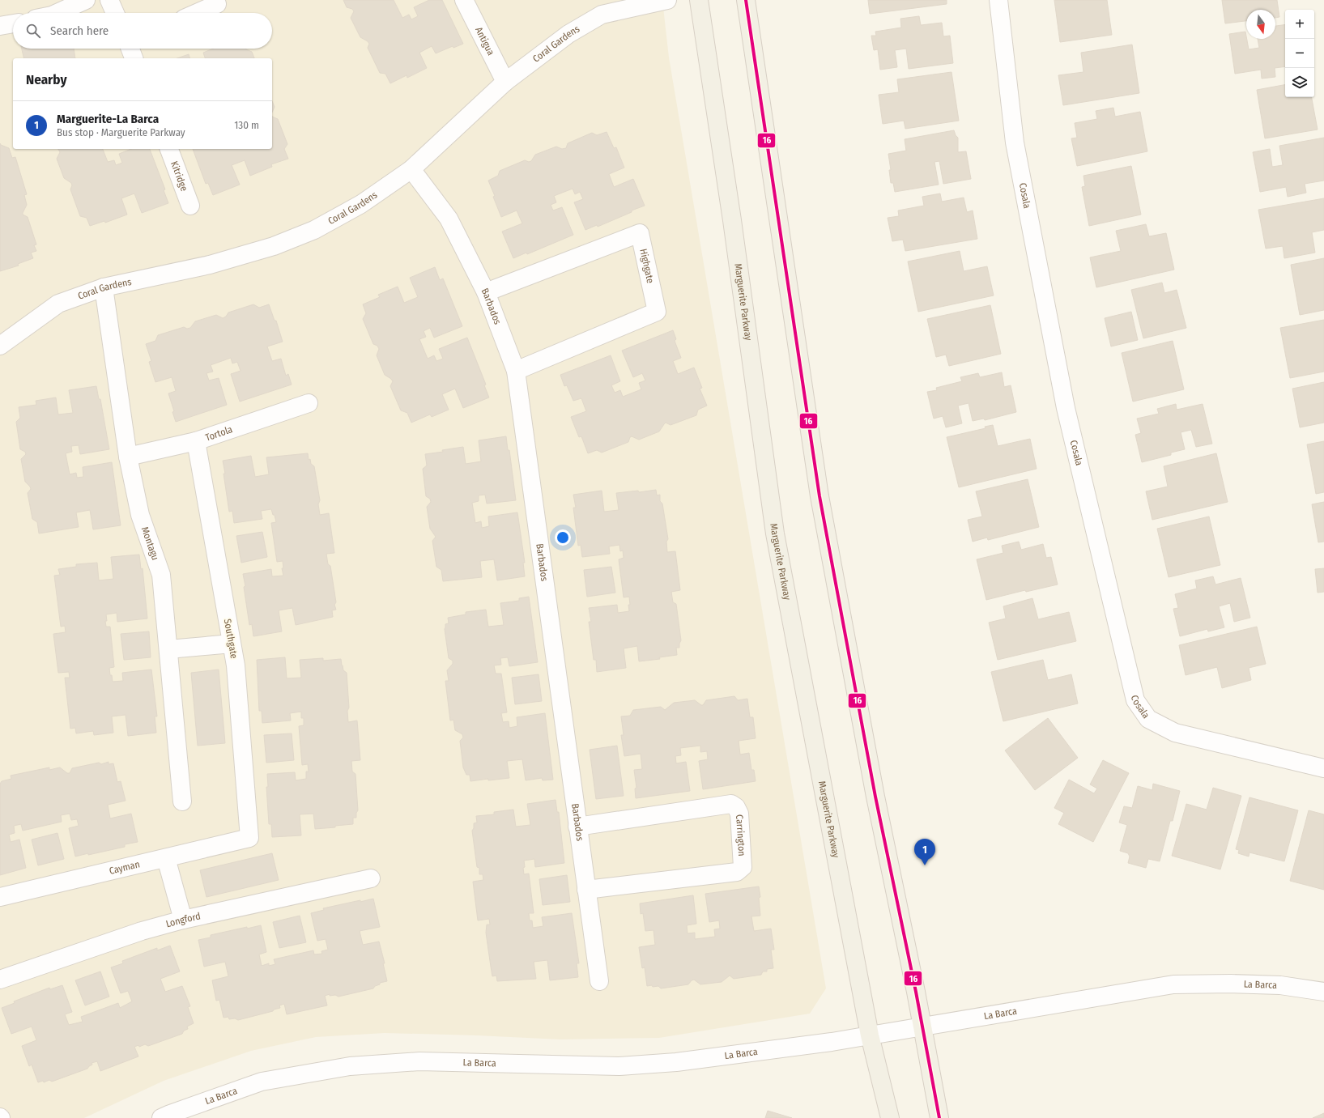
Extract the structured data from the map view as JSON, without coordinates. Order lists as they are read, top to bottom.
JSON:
{
  "streets": {
    "main road": ["Marguerite Parkway"],
    "street": [
      "Antigua",
      "Coral Gardens",
      "Kitridge",
      "Cosala",
      "Highgate",
      "Barbados",
      "Tortola",
      "Montagu",
      "Southgate",
      "Carrington",
      "Cayman",
      "Longford",
      "La Barca"
    ]
  },
  "crossings": [
    ["Antigua", "Coral Gardens"],
    ["Coral Gardens", "Barbados"],
    ["Coral Gardens", "Montagu"],
    ["Highgate", "Barbados"],
    ["Marguerite Parkway", "La Barca"],
    ["Barbados", "Carrington"],
    ["Tortola", "Montagu"],
    ["Tortola", "Southgate"],
    ["Southgate", "Cayman"]
  ],
  "lines": ["transit line 16"],
  "north": "bottom",
  "page": {
    "map_buttons": ["+", "−"],
    "search": "Search here",
    "heading": "Nearby",
    "list": [
      {
        "mark": "1",
        "name": "Marguerite-La Barca",
        "note": "Bus stop · Marguerite Parkway",
        "value": "130 m"
      }
    ],
    "pins": "1"
  }
}
